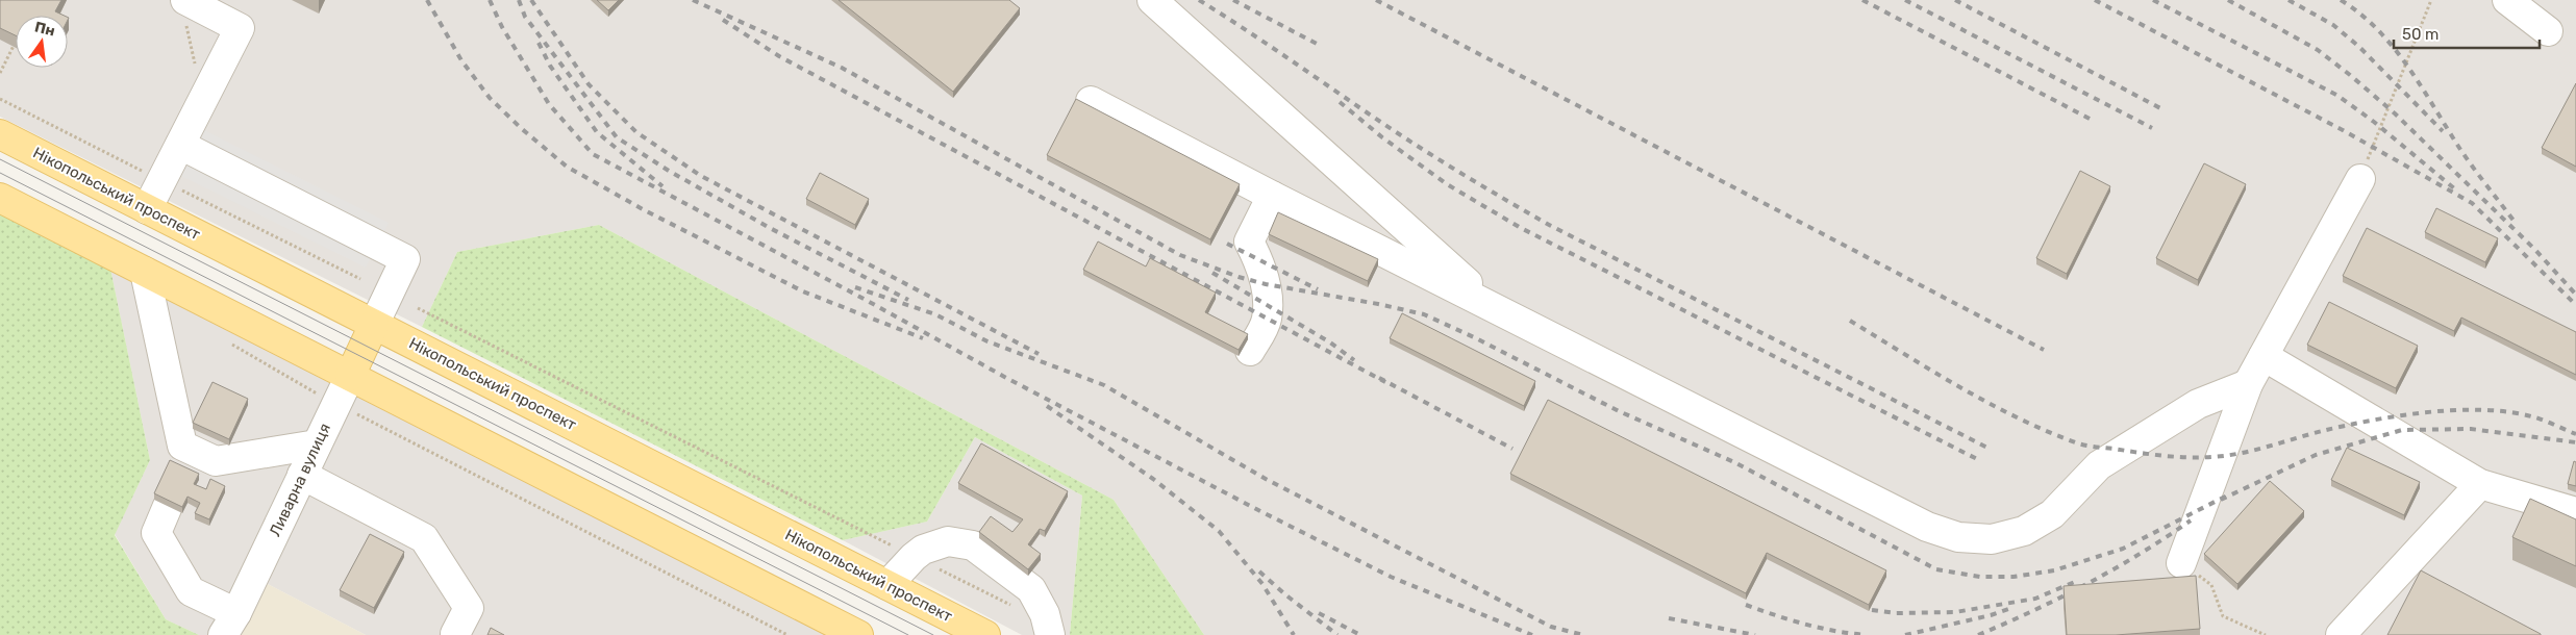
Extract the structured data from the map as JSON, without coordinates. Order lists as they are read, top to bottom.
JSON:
{
  "streets": {
    "main road": ["Нікопольський проспект", "Ливарна вулиця"]
  },
  "crossings": [
    ["Нікопольський проспект", "Ливарна вулиця"]
  ],
  "scale_bar": "50 m",
  "north": "top"
}
